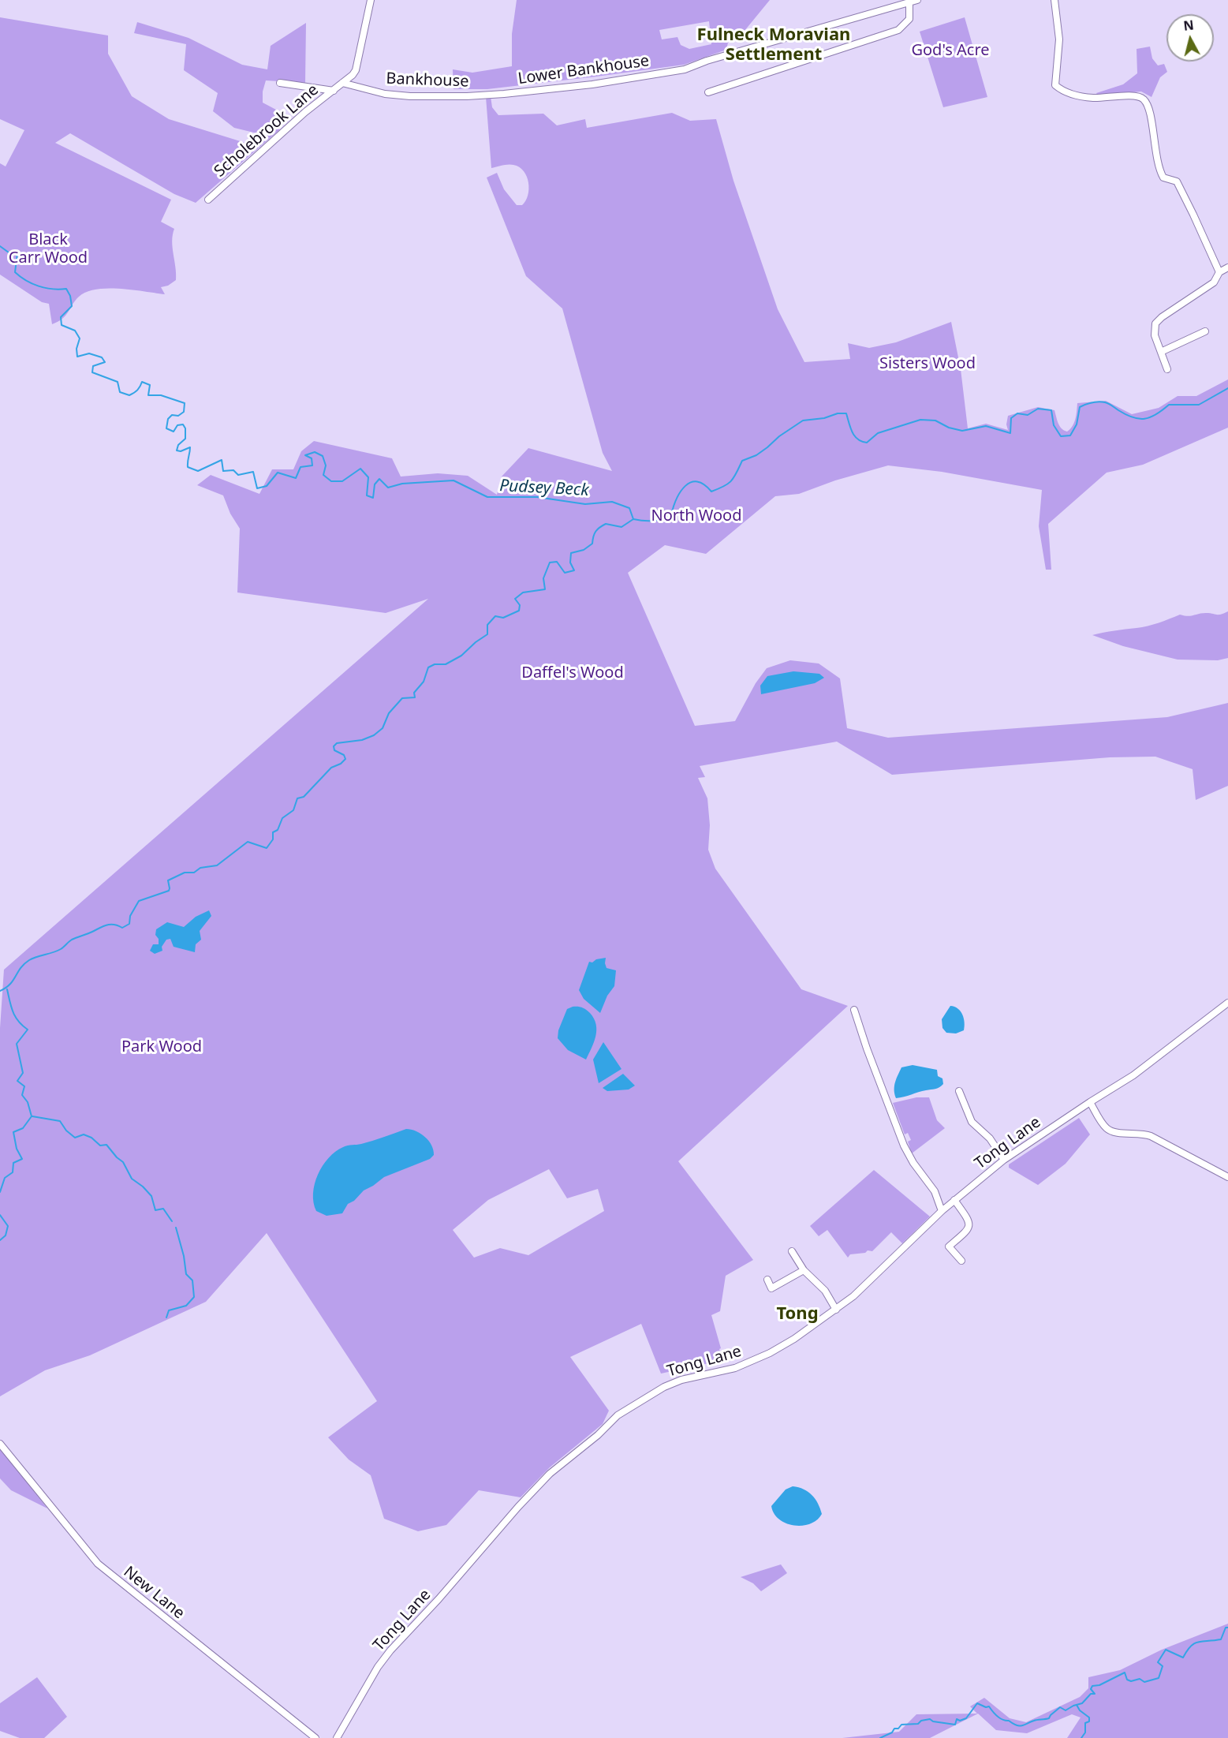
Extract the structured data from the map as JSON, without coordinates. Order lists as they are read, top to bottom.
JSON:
{
  "streets": {
    "street": [
      "Lower Bankhouse",
      "Bankhouse",
      "Scholebrook Lane",
      "Tong Lane",
      "New Lane"
    ]
  },
  "crossings": [
    ["Lower Bankhouse", "Bankhouse"],
    ["Bankhouse", "Scholebrook Lane"]
  ],
  "districts": ["Fulneck Moravian Settlement", "Tong"],
  "water": ["Pudsey Beck"],
  "parks": [
    "God's Acre",
    "Black Carr Wood",
    "Sisters Wood",
    "North Wood",
    "Daffel's Wood",
    "Park Wood"
  ],
  "north": "top"
}
